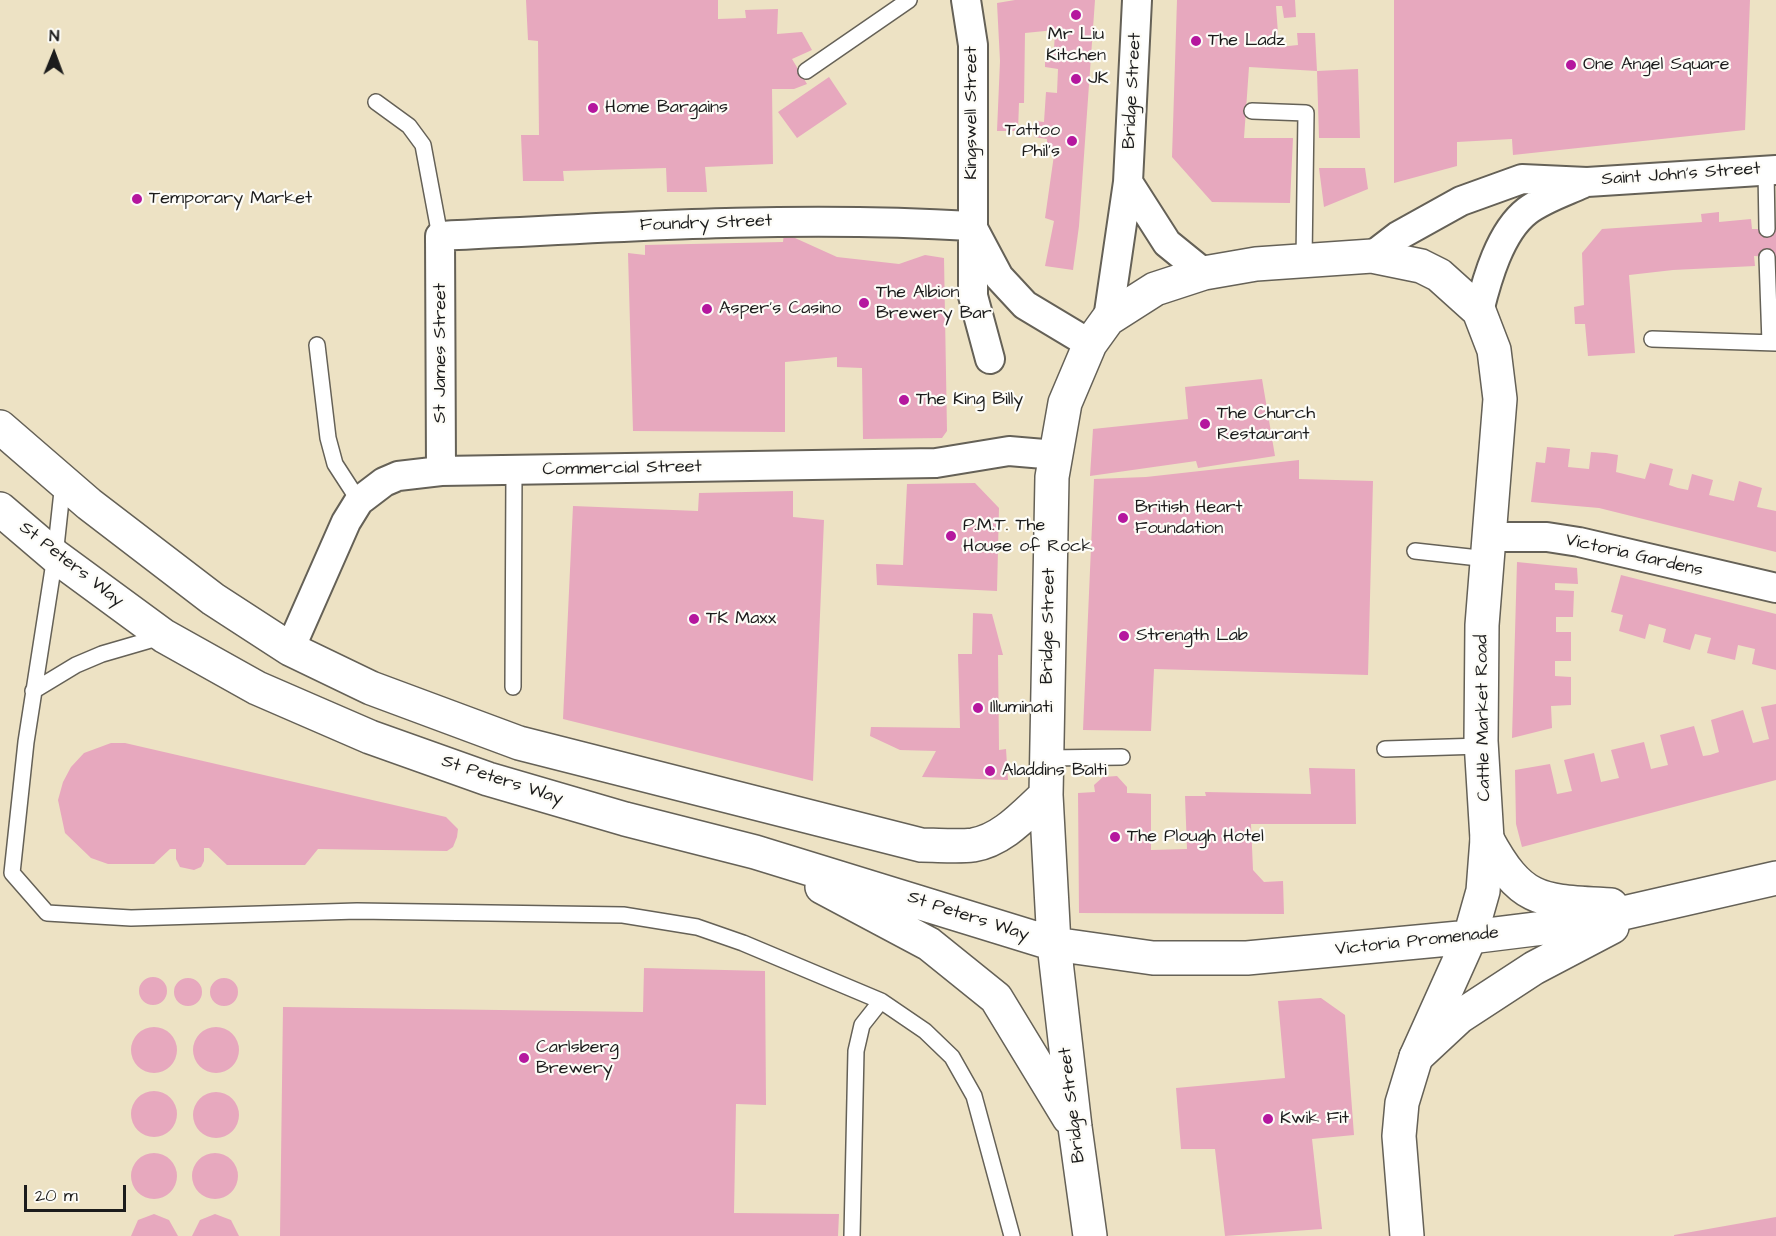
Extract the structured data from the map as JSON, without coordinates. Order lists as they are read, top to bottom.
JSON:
{
  "streets": {
    "main road": [
      "Bridge Street",
      "St Peters Way",
      "Cattle Market Road",
      "Victoria Promenade"
    ],
    "street": [
      "Kingswell Street",
      "Saint John's Street",
      "Foundry Street",
      "St James Street",
      "Commercial Street",
      "Victoria Gardens"
    ]
  },
  "crossings": [
    ["Bridge Street", "Kingswell Street"],
    ["Bridge Street", "Commercial Street"],
    ["Bridge Street", "St Peters Way"],
    ["Bridge Street", "Victoria Promenade"],
    ["Kingswell Street", "Foundry Street"],
    ["Saint John's Street", "Cattle Market Road"],
    ["Foundry Street", "St James Street"],
    ["St James Street", "Commercial Street"],
    ["Victoria Gardens", "Cattle Market Road"],
    ["St Peters Way", "Victoria Promenade"],
    ["Cattle Market Road", "Victoria Promenade"]
  ],
  "places": [
    "Mr Liu Kitchen",
    "The Ladz",
    "One Angel Square",
    "JK",
    "Home Bargains",
    "Tattoo Phil's",
    "Temporary Market",
    "The Albion Brewery Bar",
    "Asper's Casino",
    "The King Billy",
    "The Church Restaurant",
    "British Heart Foundation",
    "P.M.T. The House of Rock",
    "TK Maxx",
    "Strength Lab",
    "Illuminati",
    "Aladdins Balti",
    "The Plough Hotel",
    "Carlsberg Brewery",
    "Kwik Fit"
  ],
  "scale_bar": "20 m",
  "north": "top"
}
